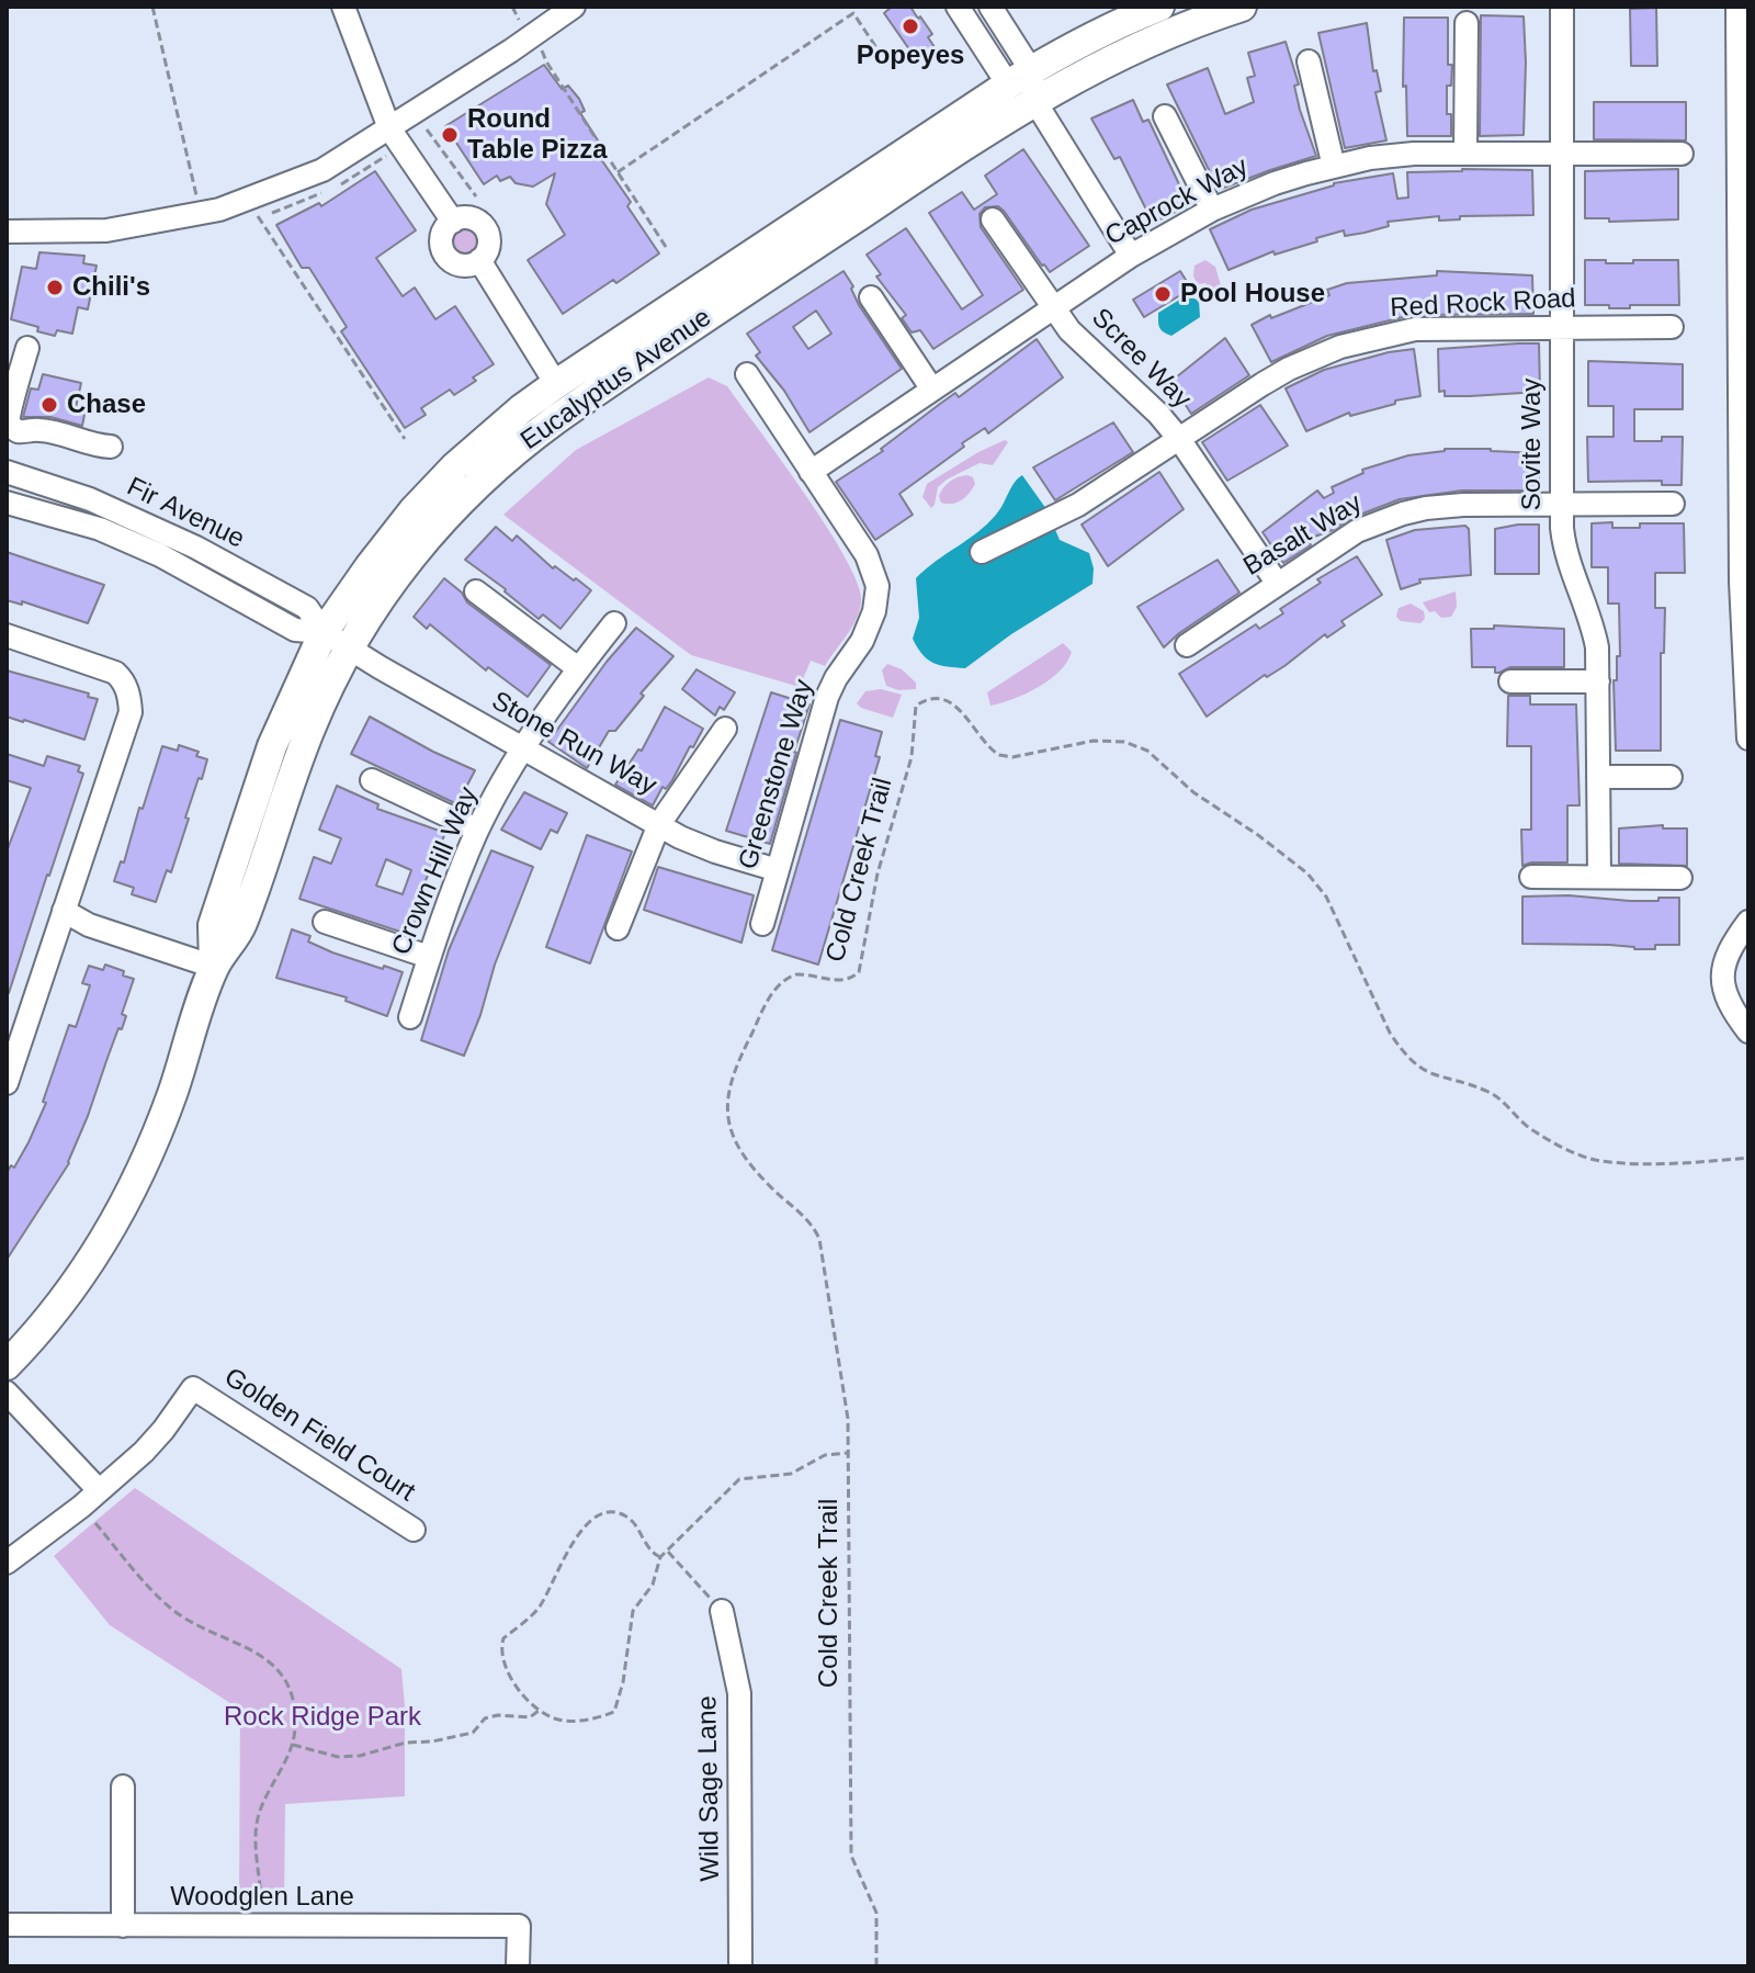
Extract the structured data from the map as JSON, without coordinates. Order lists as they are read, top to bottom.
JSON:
{
  "streets": {
    "main road": ["Eucalyptus Avenue"],
    "street": [
      "Caprock Way",
      "Red Rock Road",
      "Scree Way",
      "Sovite Way",
      "Fir Avenue",
      "Basalt Way",
      "Stone Run Way",
      "Greenstone Way",
      "Crown Hill Way",
      "Golden Field Court",
      "Wild Sage Lane",
      "Woodglen Lane"
    ],
    "path": ["Cold Creek Trail"]
  },
  "crossings": [
    ["Caprock Way", "Scree Way"],
    ["Caprock Way", "Sovite Way"],
    ["Caprock Way", "Greenstone Way"],
    ["Red Rock Road", "Scree Way"],
    ["Red Rock Road", "Sovite Way"],
    ["Scree Way", "Basalt Way"],
    ["Eucalyptus Avenue", "Fir Avenue"],
    ["Eucalyptus Avenue", "Stone Run Way"],
    ["Sovite Way", "Basalt Way"],
    ["Fir Avenue", "Stone Run Way"],
    ["Stone Run Way", "Greenstone Way"],
    ["Stone Run Way", "Crown Hill Way"]
  ],
  "parks": ["Rock Ridge Park"],
  "places": [
    "Popeyes",
    "Round Table Pizza",
    "Chili's",
    "Pool House",
    "Chase"
  ]
}
